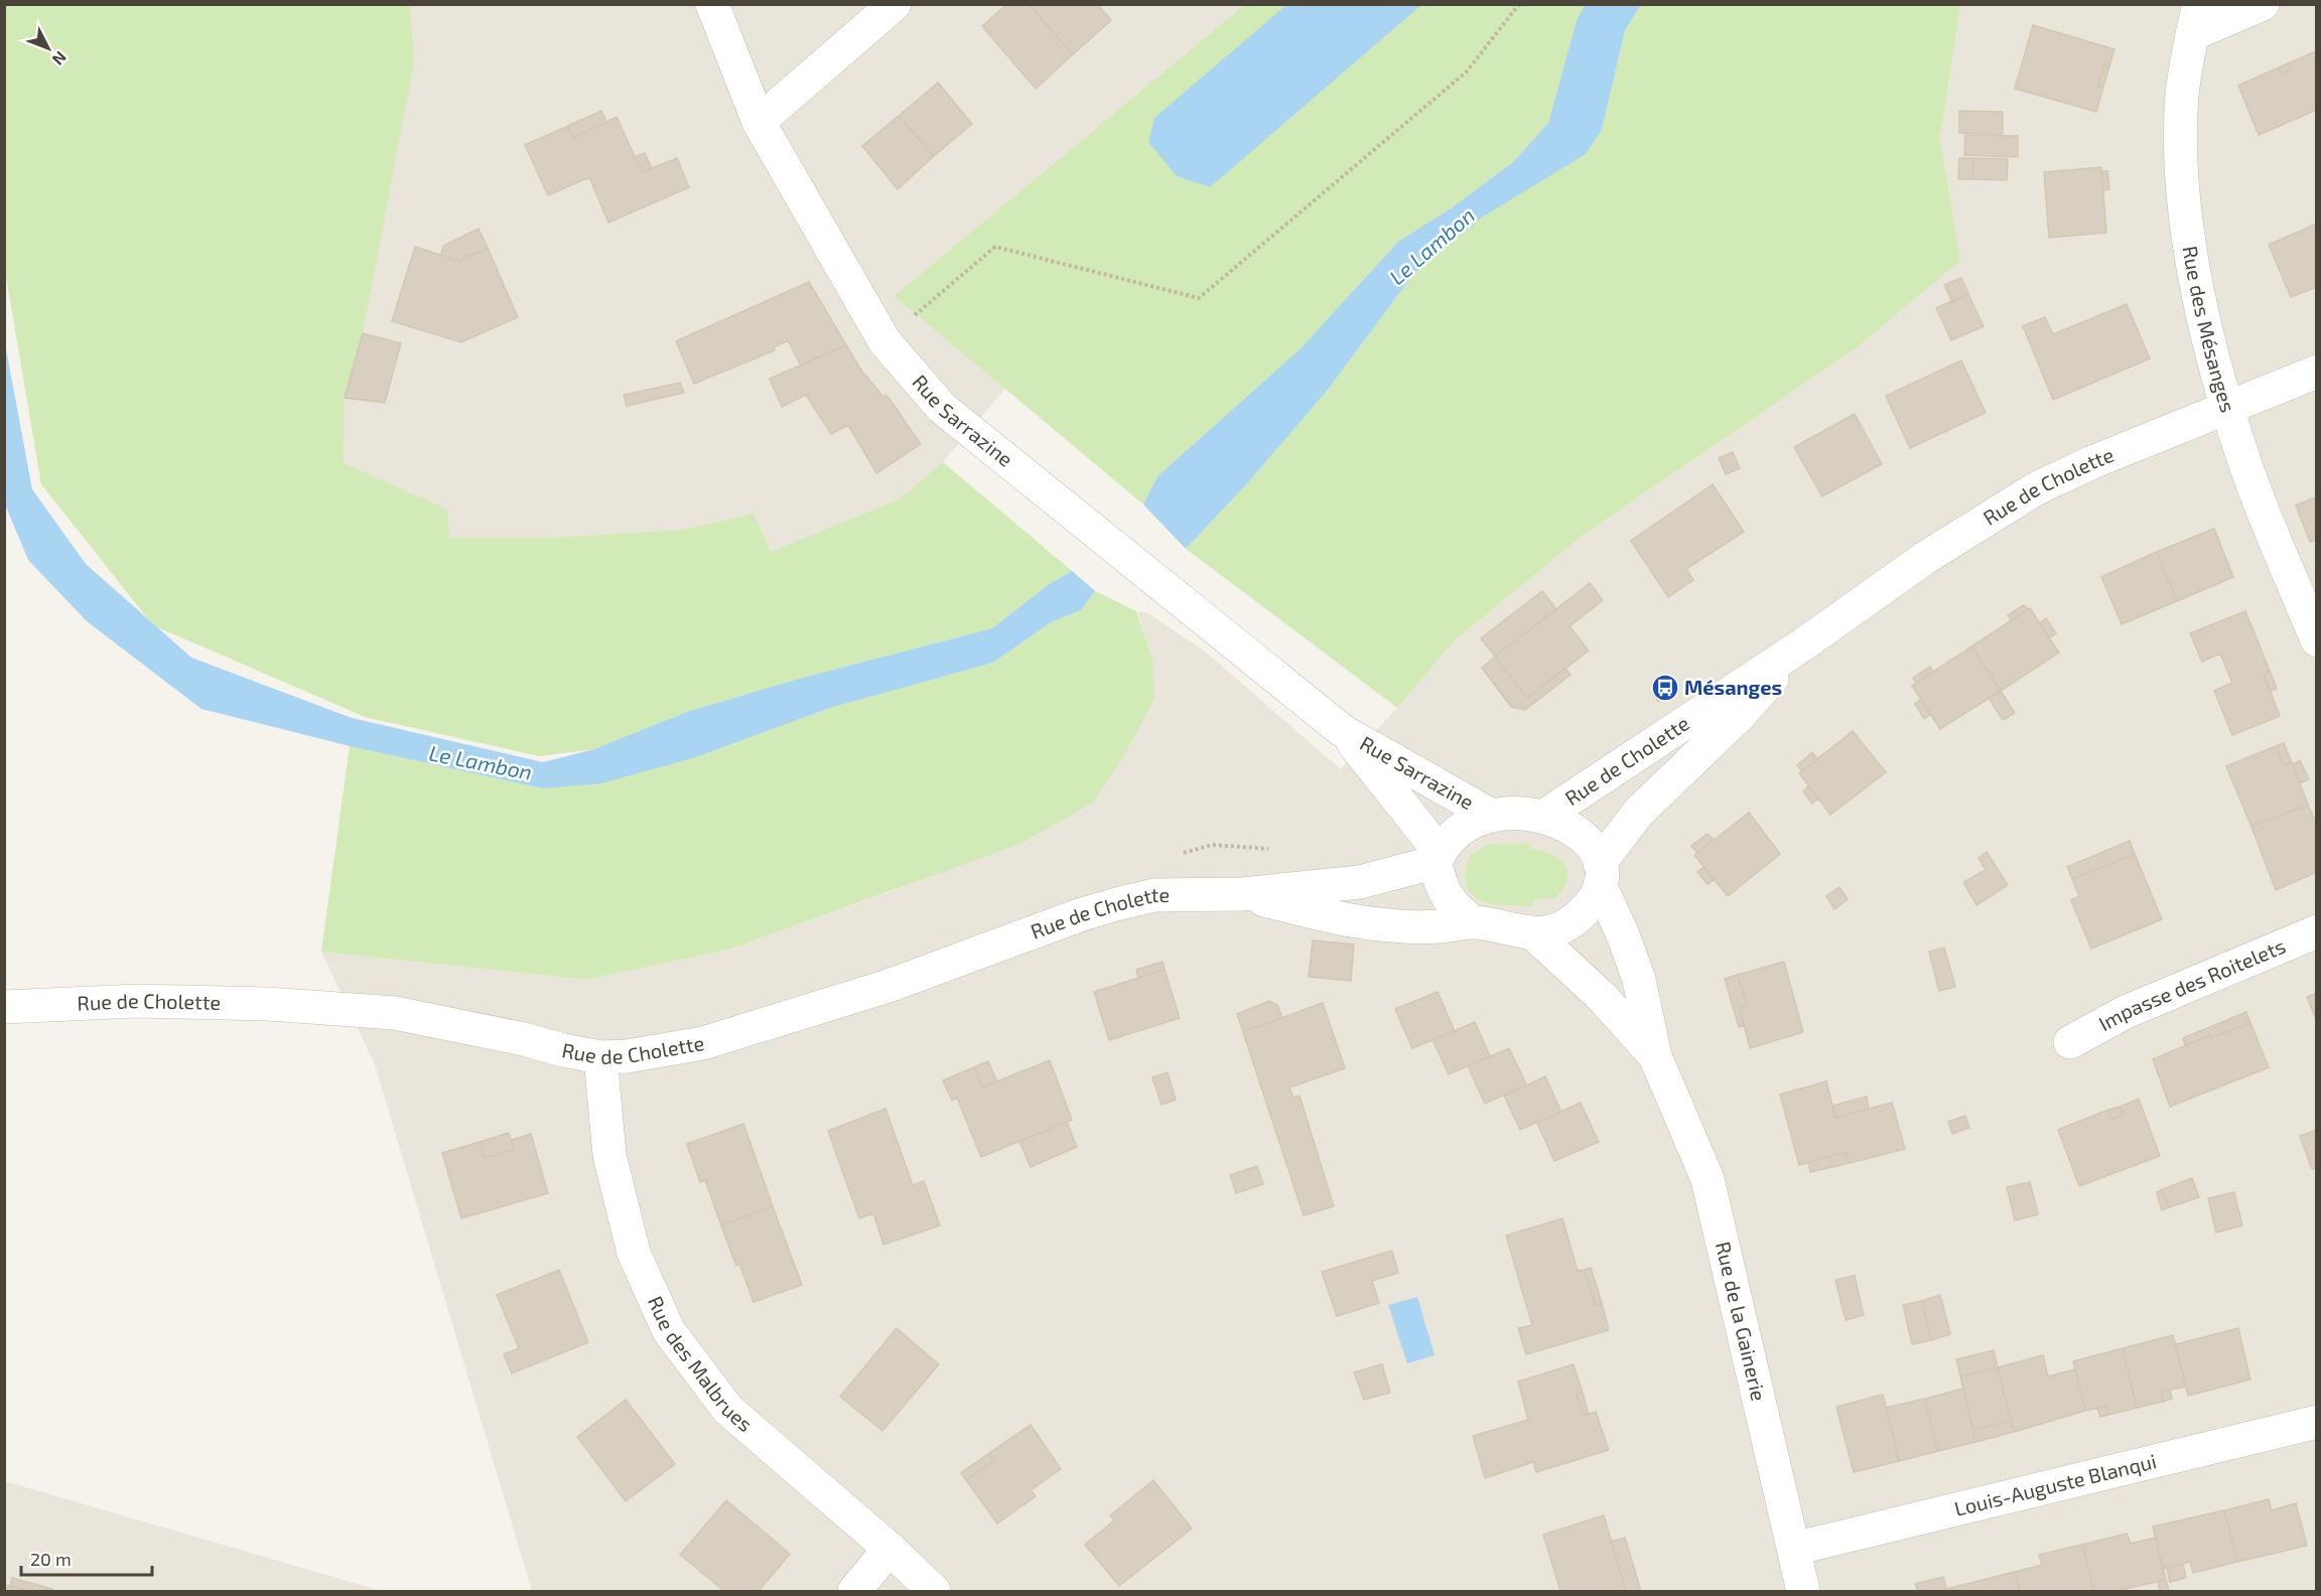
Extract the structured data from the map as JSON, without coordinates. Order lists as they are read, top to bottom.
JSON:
{
  "streets": {
    "street": [
      "Rue des Mésanges",
      "Rue Sarrazine",
      "Rue de Cholette",
      "Impasse des Roitelets",
      "Rue de la Gainerie",
      "Rue des Malbrues",
      "Louis-Auguste Blanqui"
    ]
  },
  "crossings": [
    ["Rue des Mésanges", "Rue de Cholette"],
    ["Rue Sarrazine", "Rue de Cholette"],
    ["Rue Sarrazine", "Rue de la Gainerie"],
    ["Rue de Cholette", "Rue de la Gainerie"],
    ["Rue de Cholette", "Rue des Malbrues"],
    ["Rue de la Gainerie", "Louis-Auguste Blanqui"]
  ],
  "water": ["Le Lambon"],
  "places": {
    "bus stop": ["Mésanges"]
  },
  "scale_bar": "20 m",
  "north": "bottom right"
}
